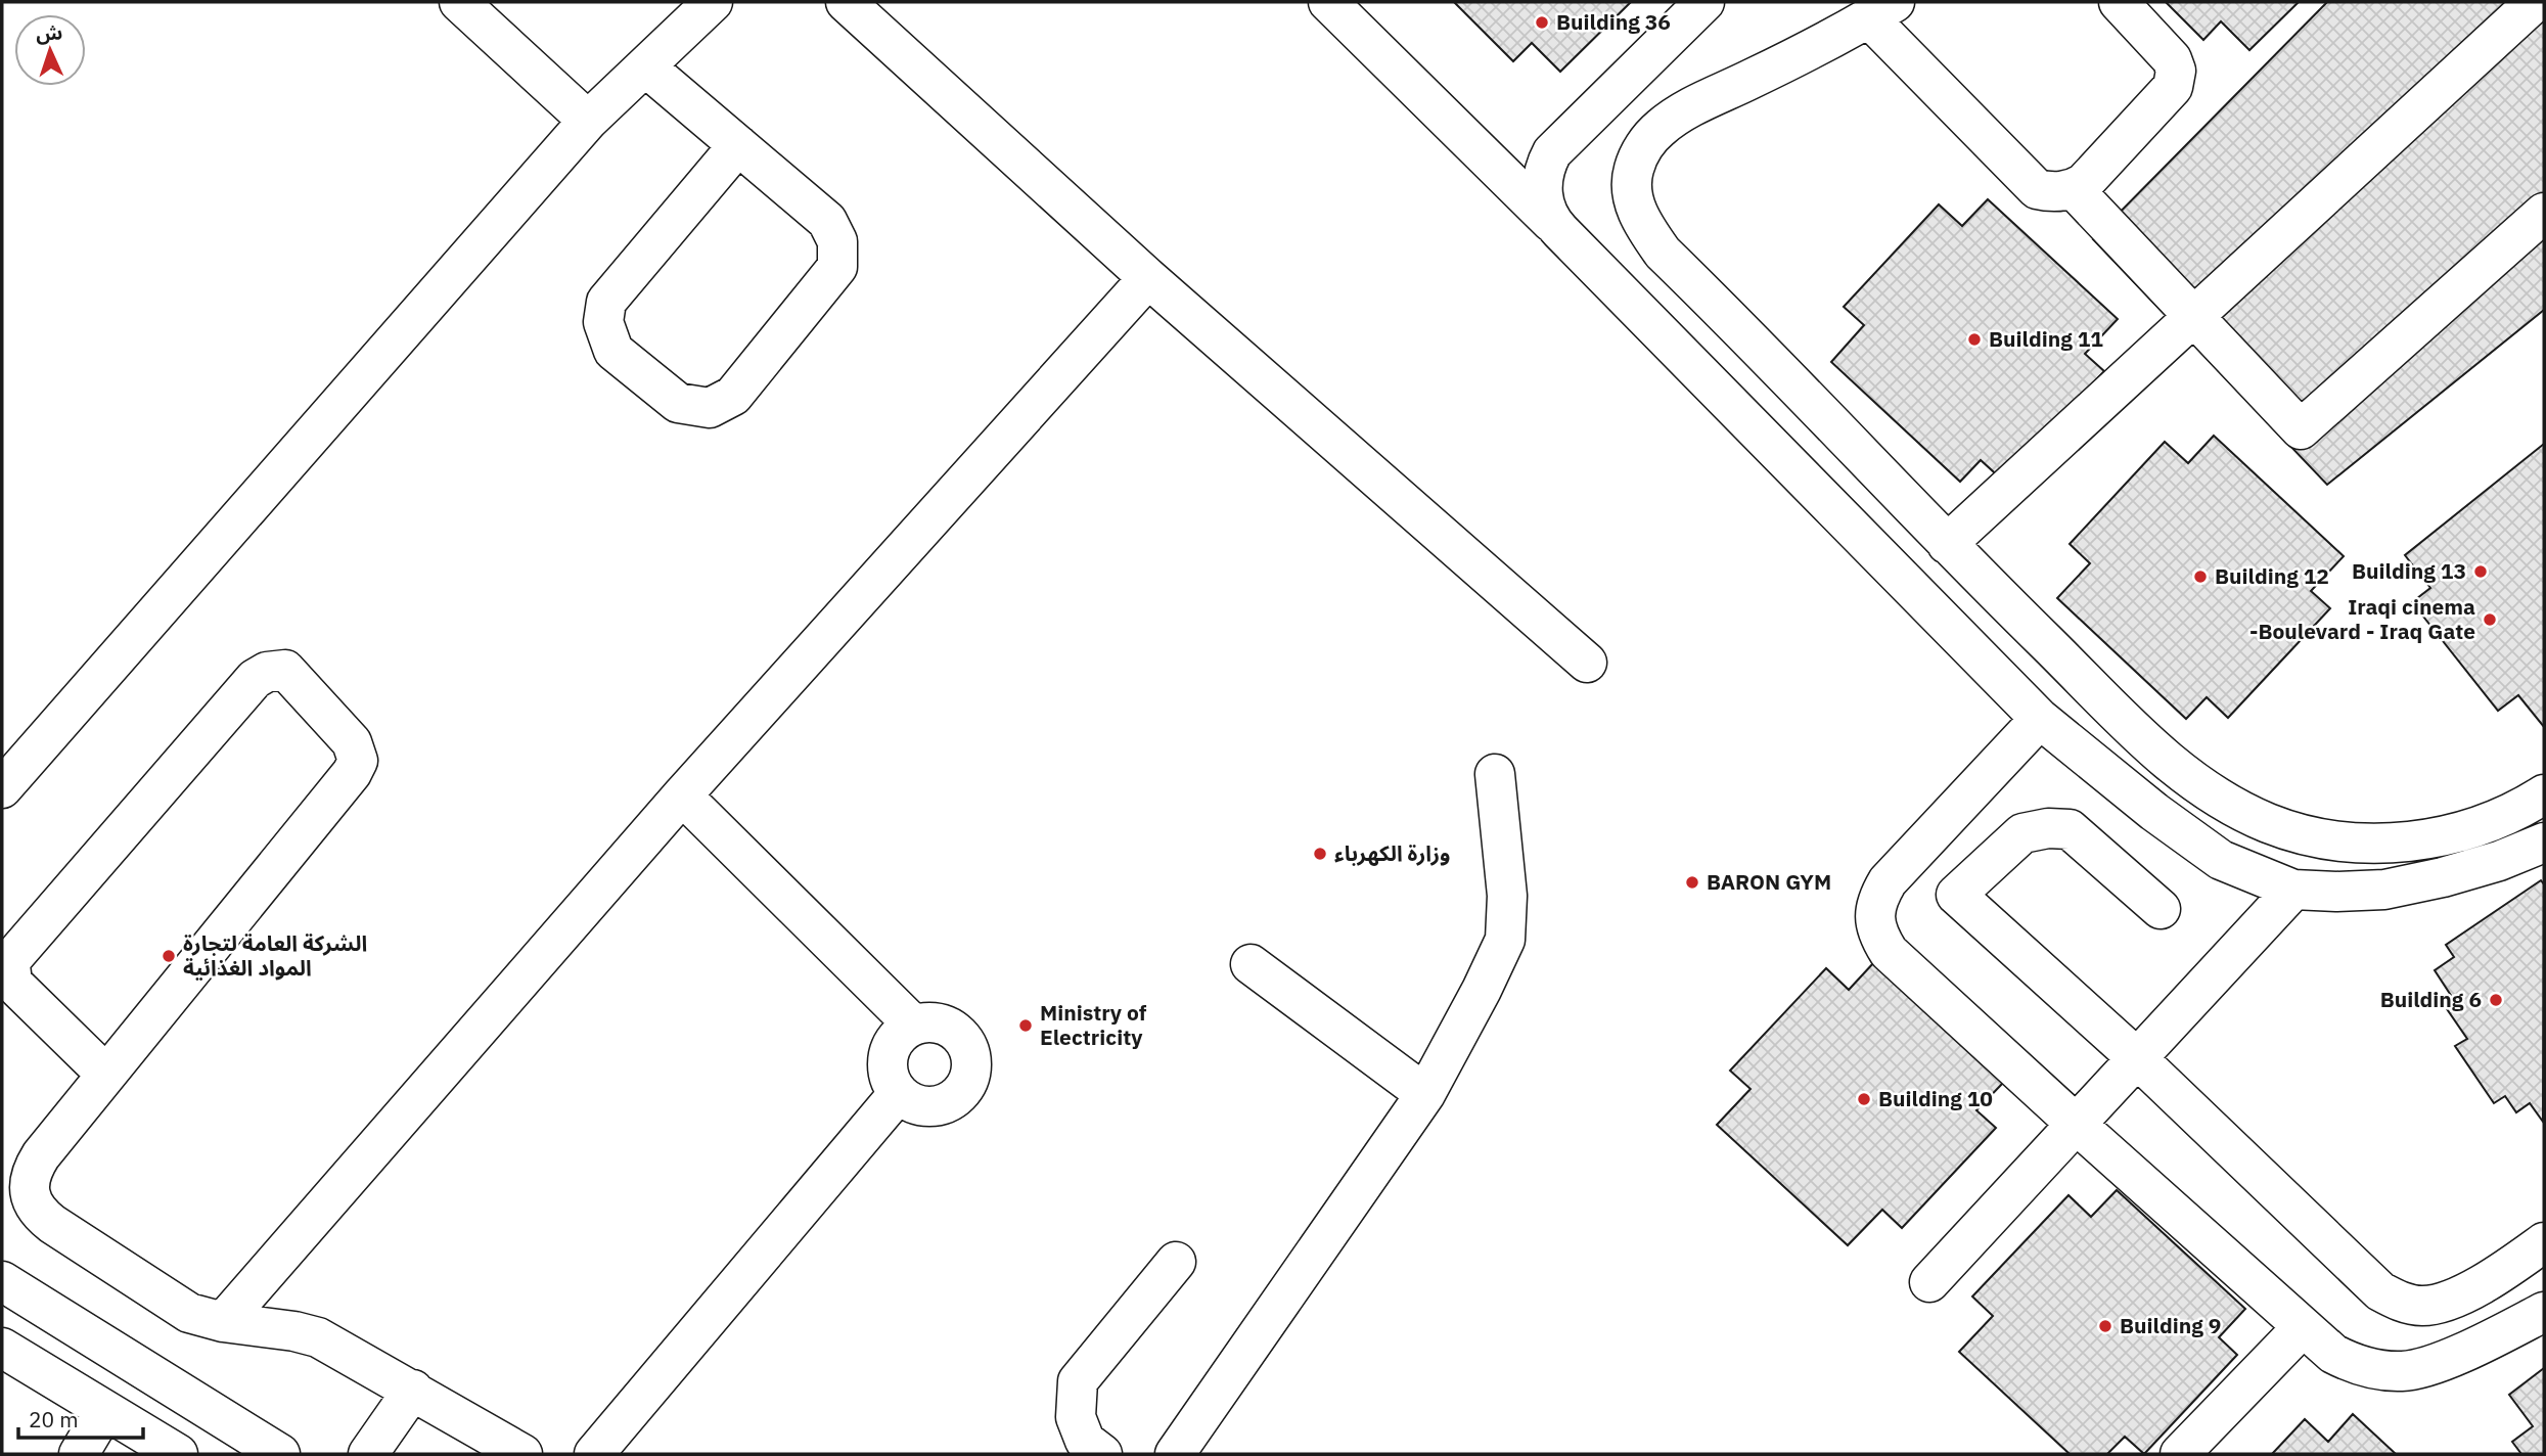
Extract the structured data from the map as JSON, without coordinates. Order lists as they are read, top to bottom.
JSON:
{
  "places": [
    "Building 36",
    "Building 11",
    "Building 13",
    "Building 12",
    "Iraqi cinema -Boulevard - Iraq Gate",
    "وزارة الكهرباء",
    "BARON GYM",
    "الشركة العامة لتجارة المواد الغذائية",
    "Building 6",
    "Ministry of Electricity",
    "Building 10",
    "Building 9"
  ],
  "scale_bar": "20 m",
  "north": "top"
}
